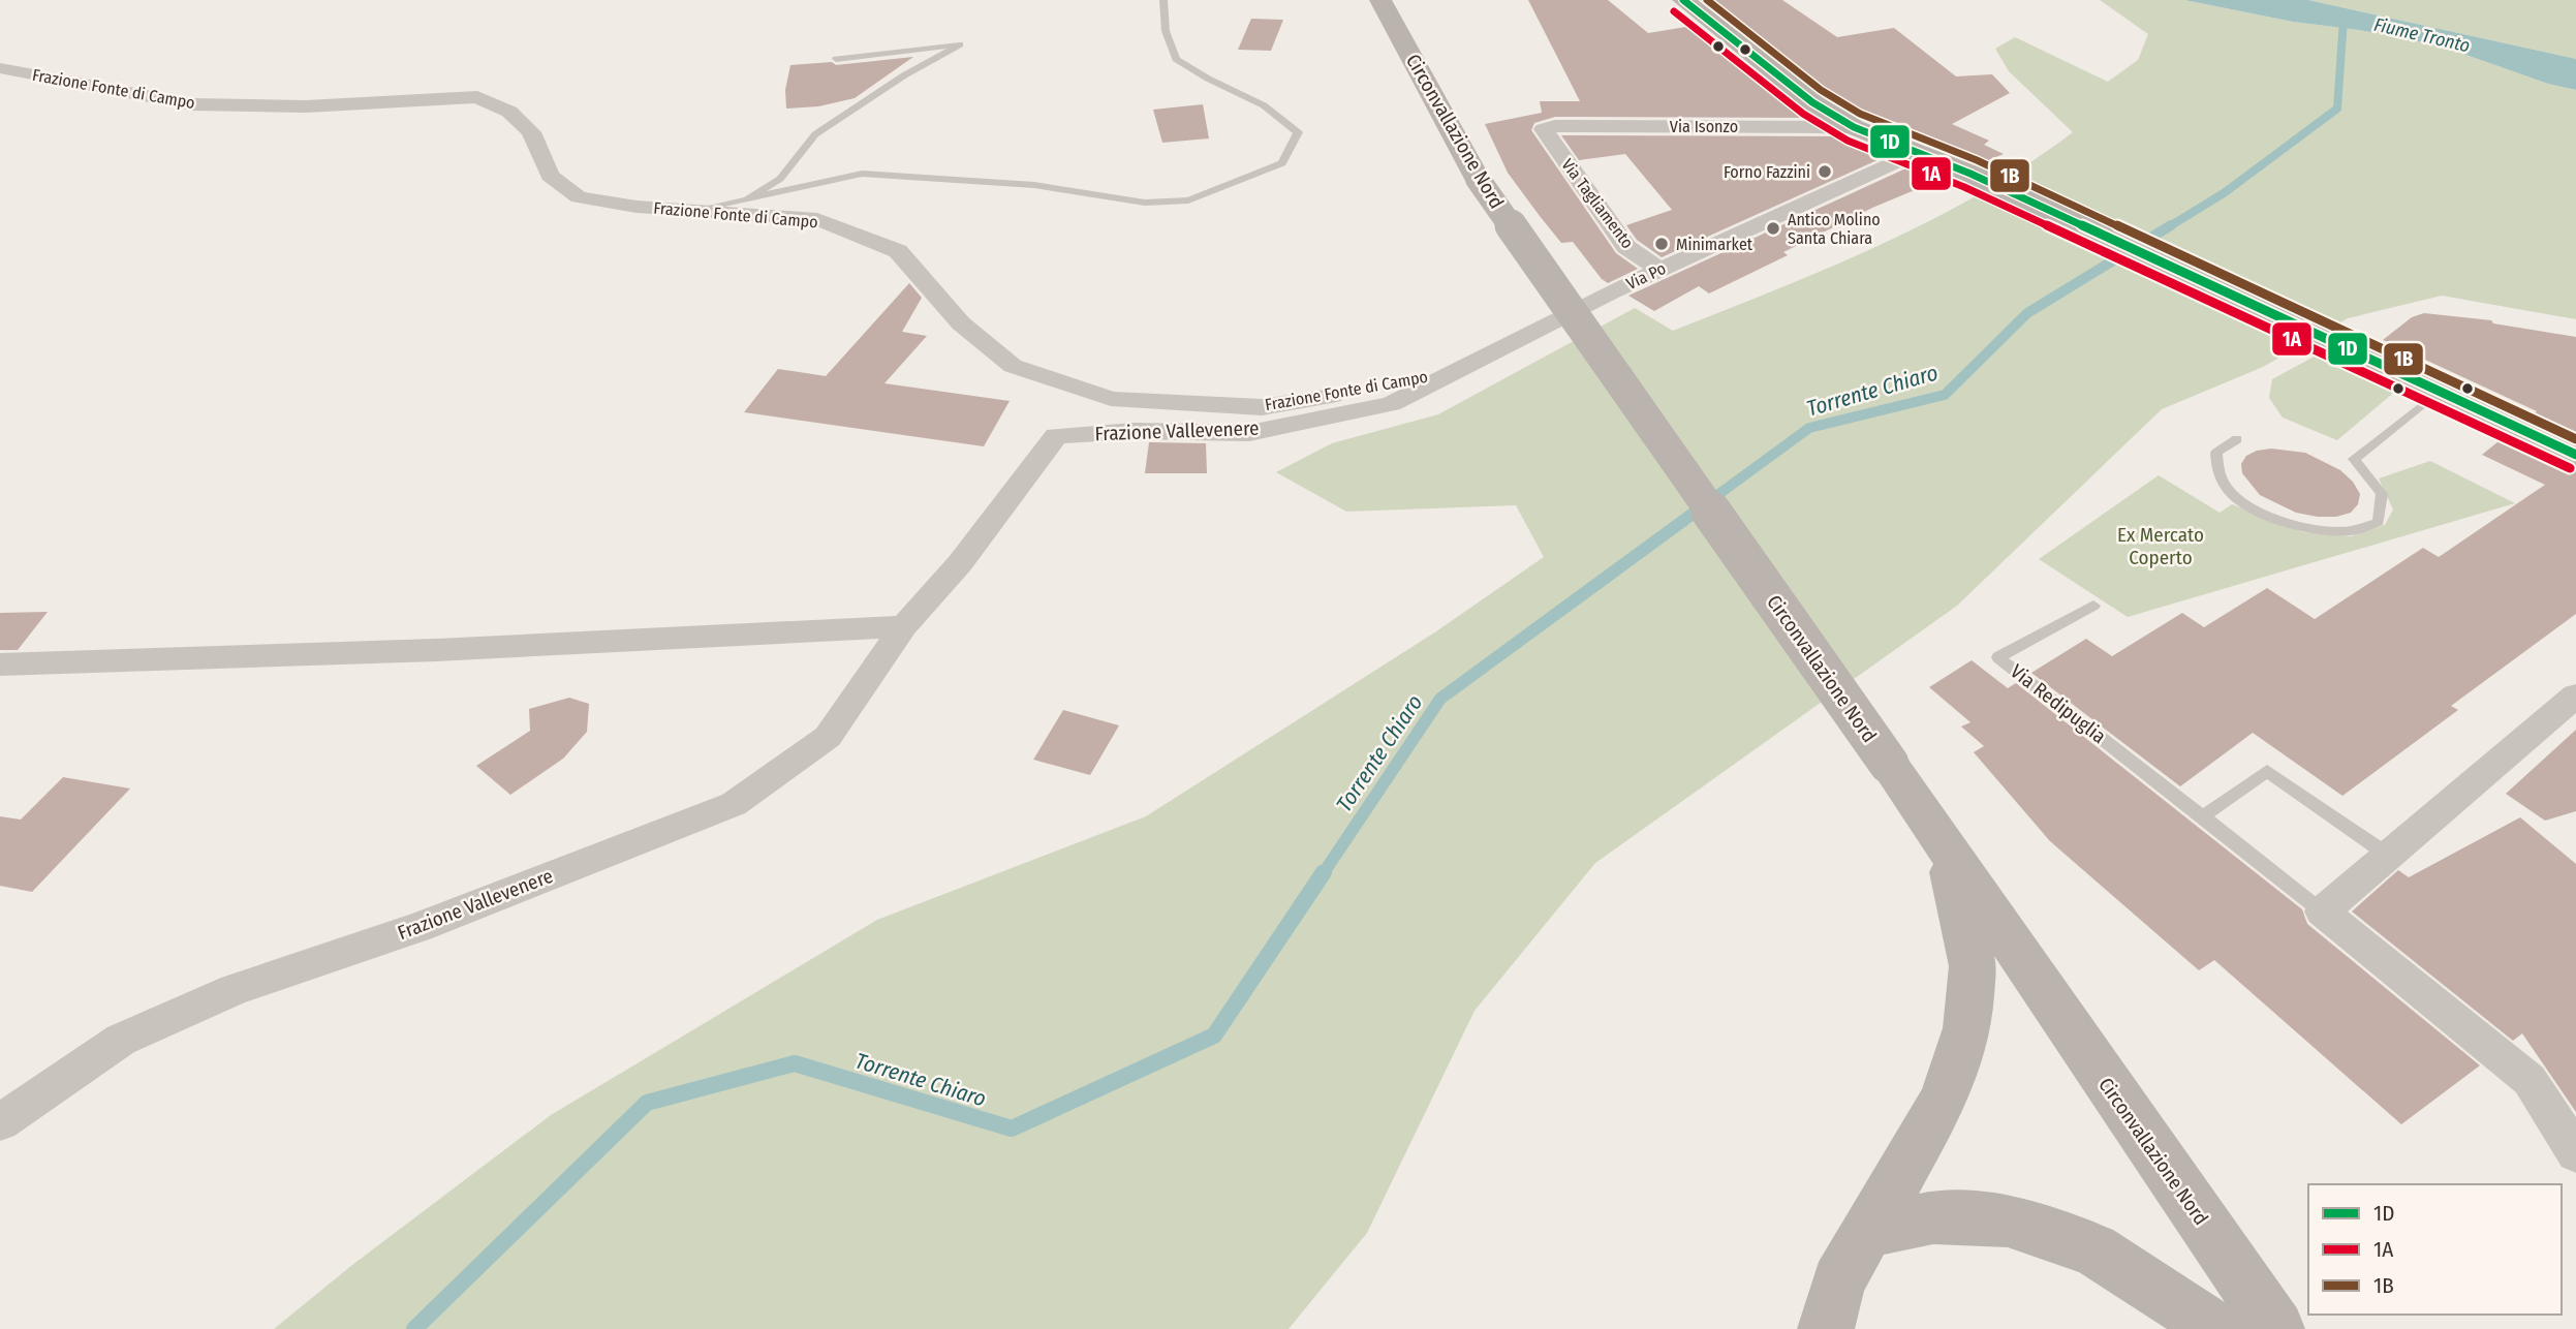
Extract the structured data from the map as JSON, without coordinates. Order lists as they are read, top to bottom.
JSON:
{
  "streets": {
    "main road": ["Circonvallazione Nord"],
    "street": [
      "Frazione Fonte di Campo",
      "Via Isonzo",
      "Via Tagliamento",
      "Via Po",
      "Frazione Vallevenere",
      "Via Redipuglia"
    ]
  },
  "crossings": [
    ["Frazione Fonte di Campo", "Via Po"],
    ["Frazione Fonte di Campo", "Frazione Vallevenere"],
    ["Via Isonzo", "Via Tagliamento"],
    ["Via Tagliamento", "Via Po"],
    ["Via Po", "Frazione Vallevenere"]
  ],
  "water": ["Fiume Tronto", "Torrente Chiaro"],
  "parks": ["Ex Mercato Coperto"],
  "places": ["Forno Fazzini", "Antico Molino Santa Chiara", "Minimarket"],
  "lines": ["transit line 1D", "transit line 1B", "transit line 1A"],
  "legend": ["1D", "1A", "1B"]
}
